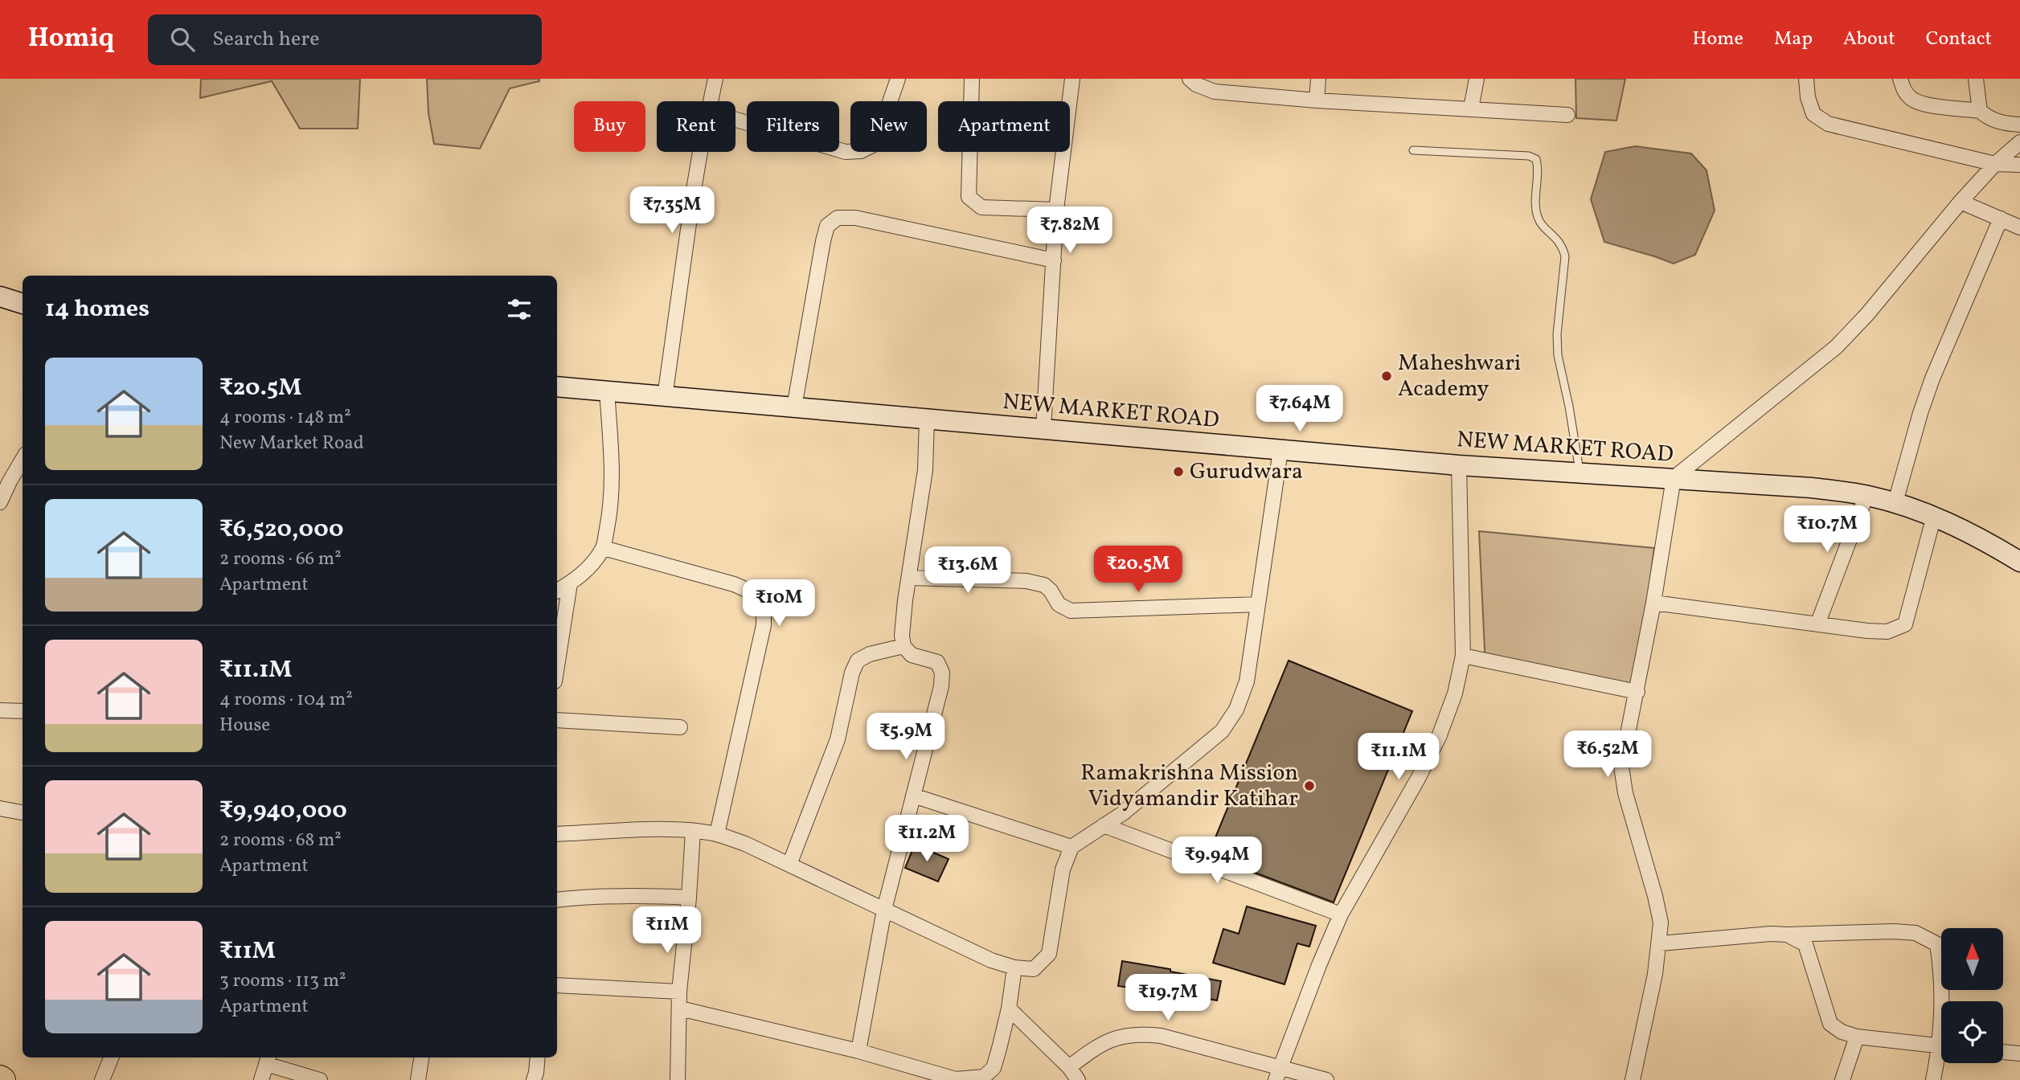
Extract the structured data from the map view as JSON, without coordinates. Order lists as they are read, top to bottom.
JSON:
{
  "streets": {
    "street": ["NEW MARKET ROAD"]
  },
  "places": ["Maheshwari Academy", "Gurudwara", "Ramakrishna Mission Vidyamandir Katihar"],
  "north": "top",
  "page": {
    "header": "Homiq",
    "search": "Search here",
    "nav": [
      "Home",
      "Map",
      "About",
      "Contact"
    ],
    "chip": [
      "Buy",
      "Rent",
      "Filters",
      "New",
      "Apartment"
    ],
    "price": [
      "₹7.35M",
      "₹7.82M",
      "₹7.64M",
      "₹10.7M",
      "₹20.5M",
      "₹13.6M",
      "₹10M",
      "₹5.9M",
      "₹6.52M",
      "₹11.1M",
      "₹11.2M",
      "₹9.94M",
      "₹11M",
      "₹19.7M"
    ],
    "heading": "14 homes",
    "list": [
      {
        "name": "₹20.5M",
        "note": "4 rooms · 148 m² · New Market Road"
      },
      {
        "name": "₹6,520,000",
        "note": "2 rooms · 66 m² · Apartment"
      },
      {
        "name": "₹11.1M",
        "note": "4 rooms · 104 m² · House"
      },
      {
        "name": "₹9,940,000",
        "note": "2 rooms · 68 m² · Apartment"
      },
      {
        "name": "₹11M",
        "note": "3 rooms · 113 m² · Apartment"
      }
    ]
  }
}
